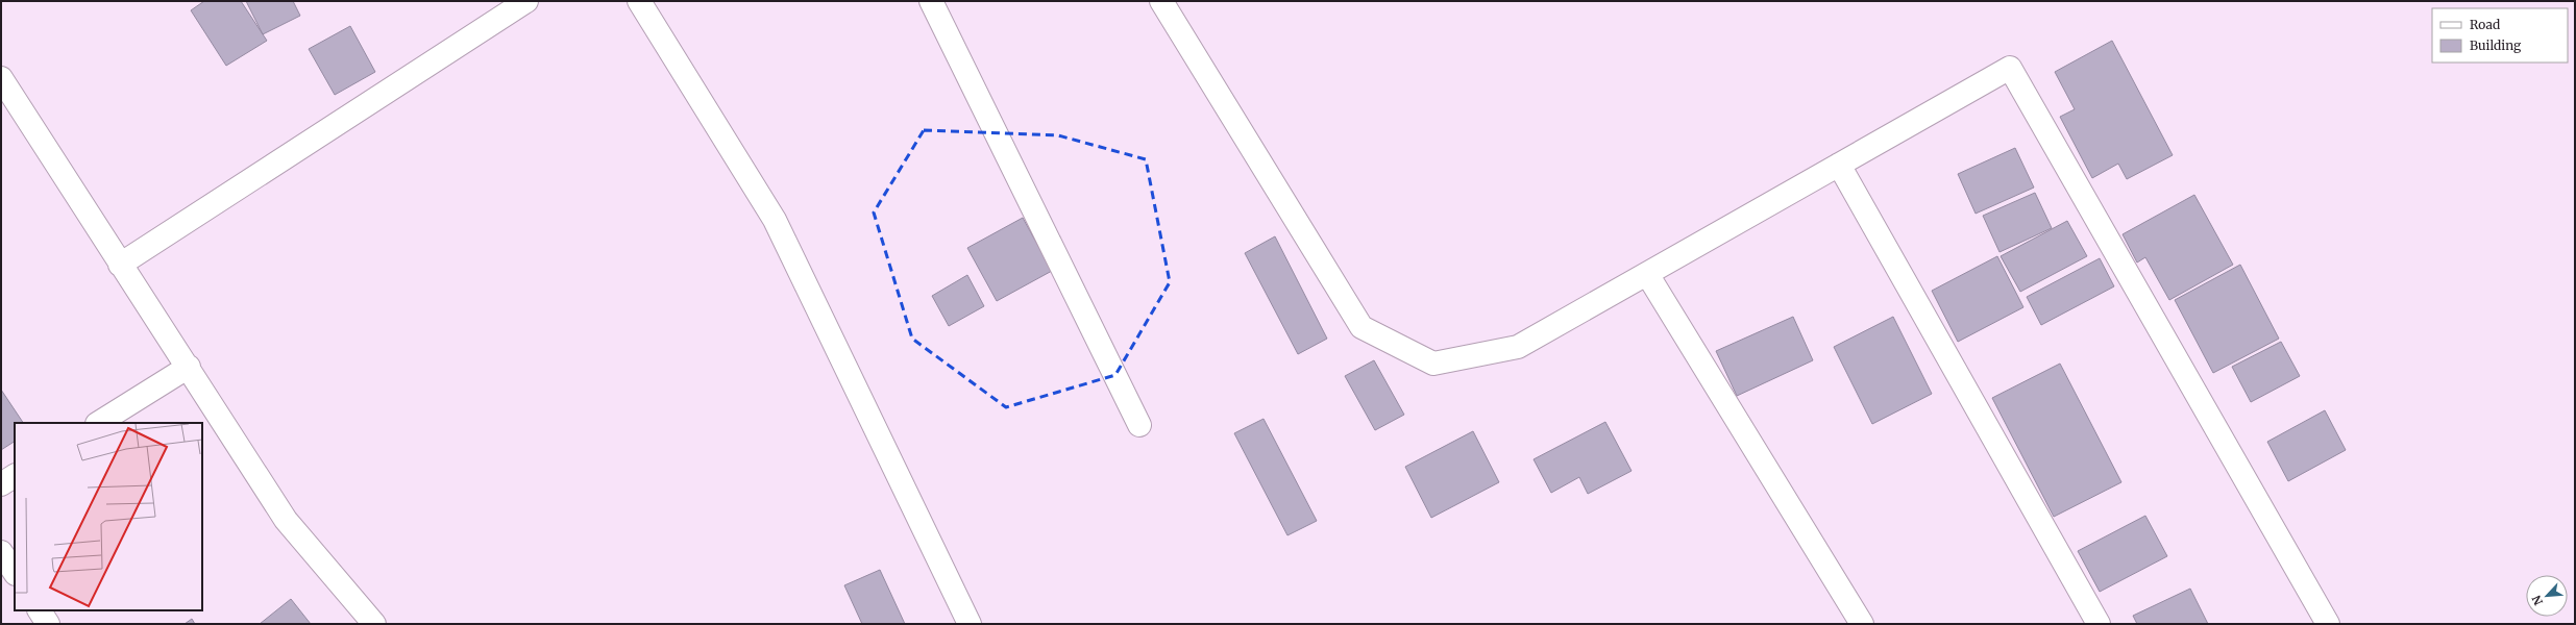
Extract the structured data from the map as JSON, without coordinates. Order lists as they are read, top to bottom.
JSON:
{
  "legend": ["Road", "Building"],
  "north": "bottom left"
}
